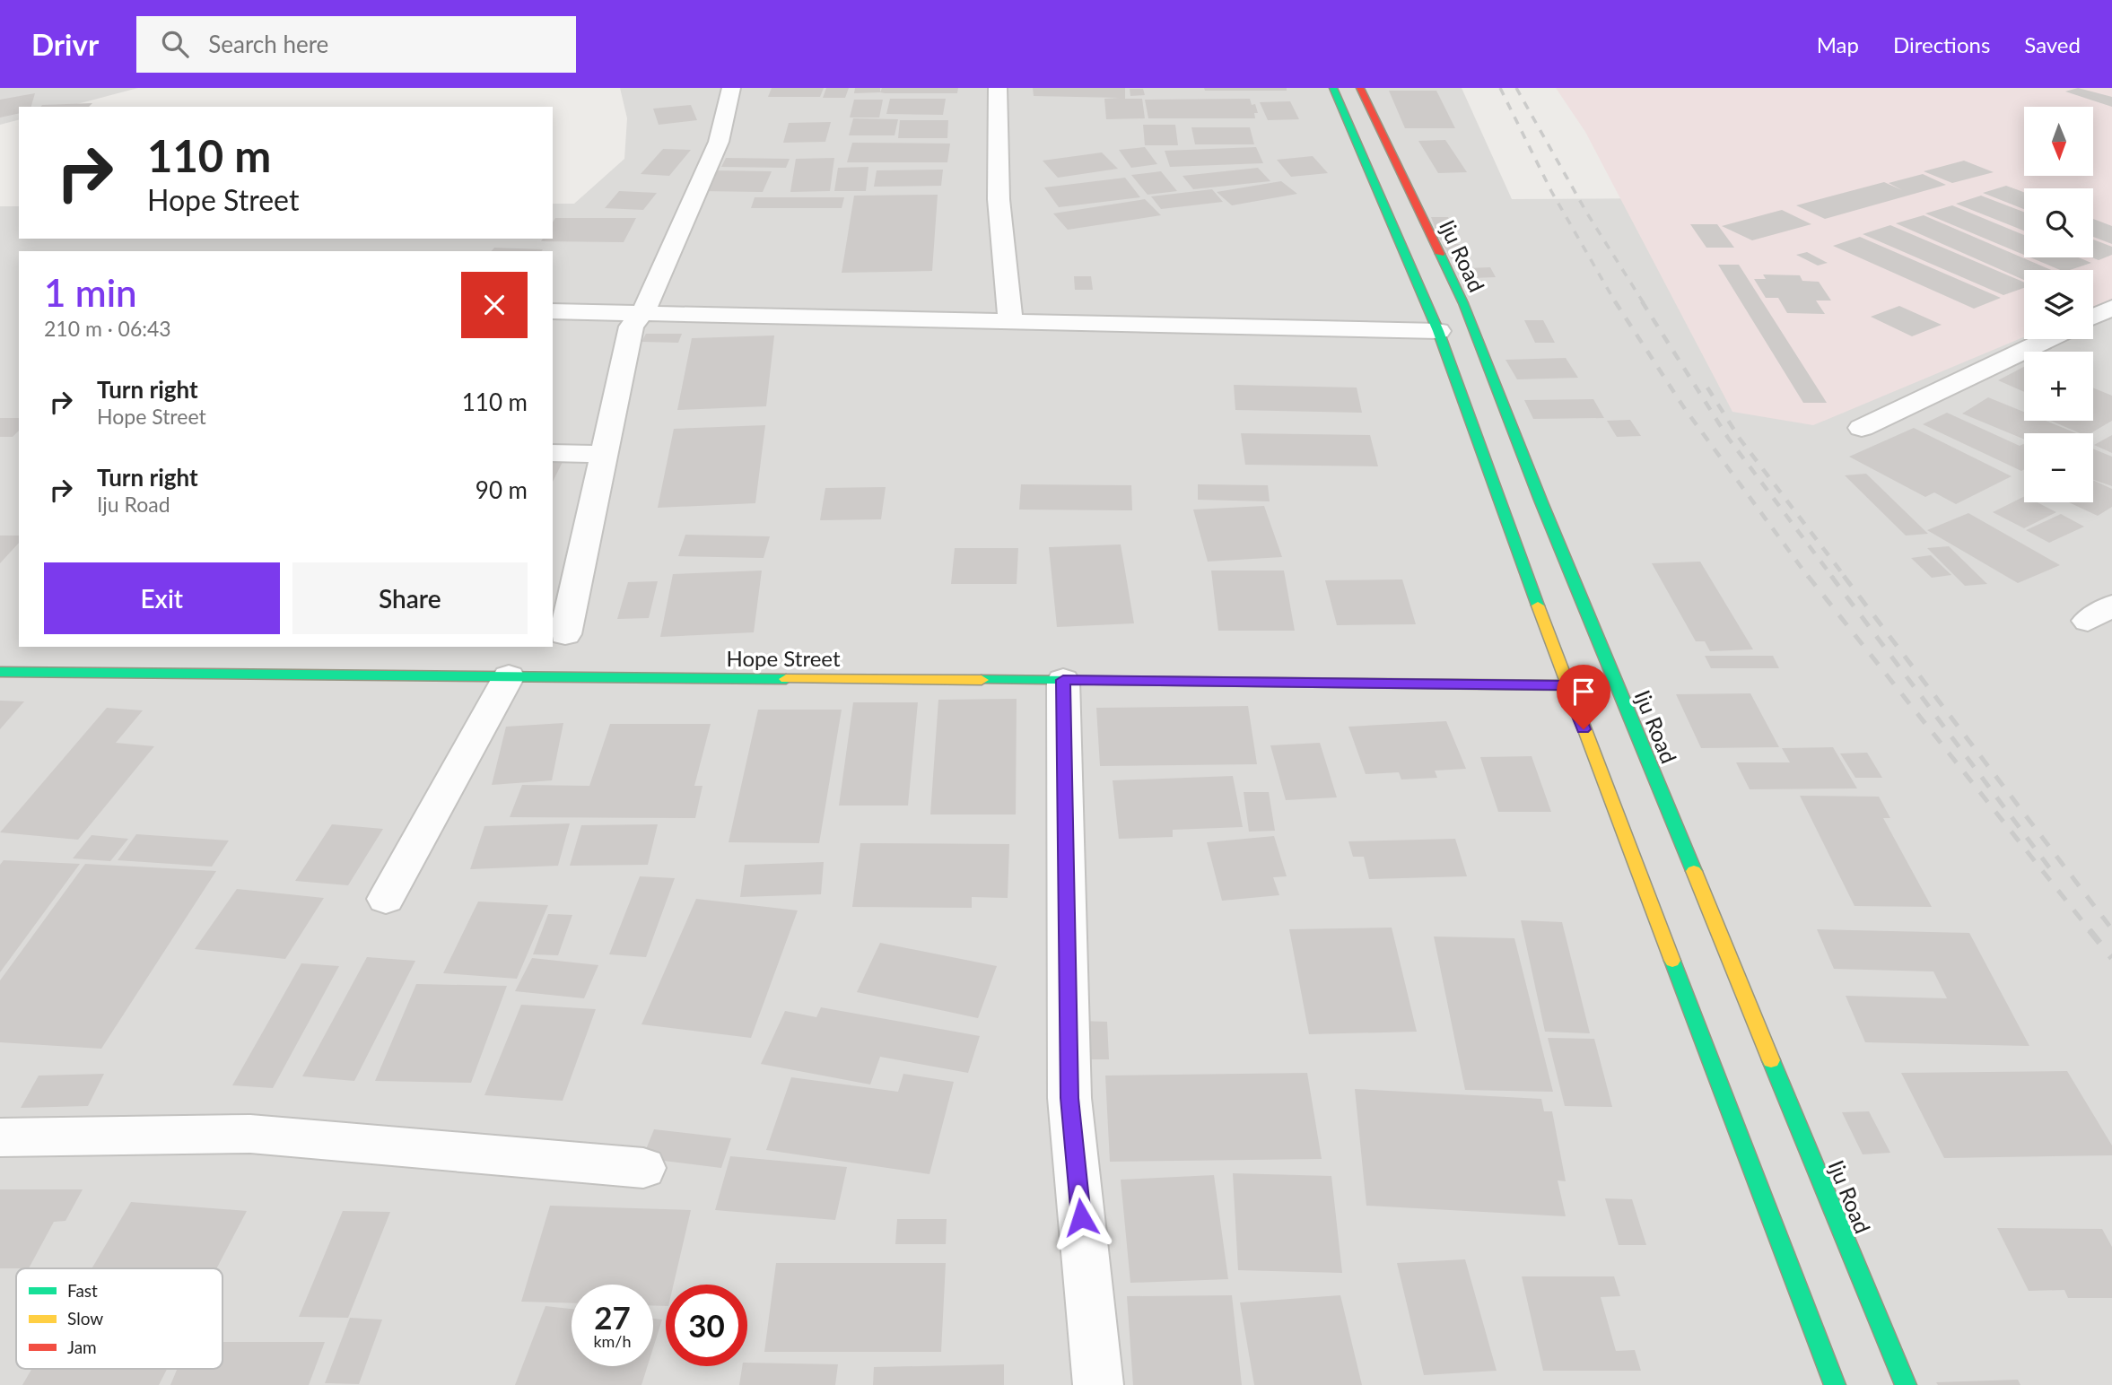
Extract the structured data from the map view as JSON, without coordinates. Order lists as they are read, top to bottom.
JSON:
{
  "streets": {
    "main road": ["Iju Road", "Hope Street"]
  },
  "legend": ["Fast", "Slow", "Jam"],
  "north": "bottom",
  "page": {
    "header": "Drivr",
    "search": "Search here",
    "nav": ["Map", "Directions", "Saved"],
    "map_buttons": ["+", "−"],
    "turn": ["110 m", "Hope Street"],
    "heading": ["1 min", "210 m · 06:43"],
    "list": [
      {
        "name": "Turn right",
        "note": "Hope Street",
        "value": "110 m"
      },
      {
        "name": "Turn right",
        "note": "Iju Road",
        "value": "90 m"
      }
    ],
    "buttons": ["Exit", "Share"],
    "speed": "27 km/h",
    "limit": "30"
  }
}
